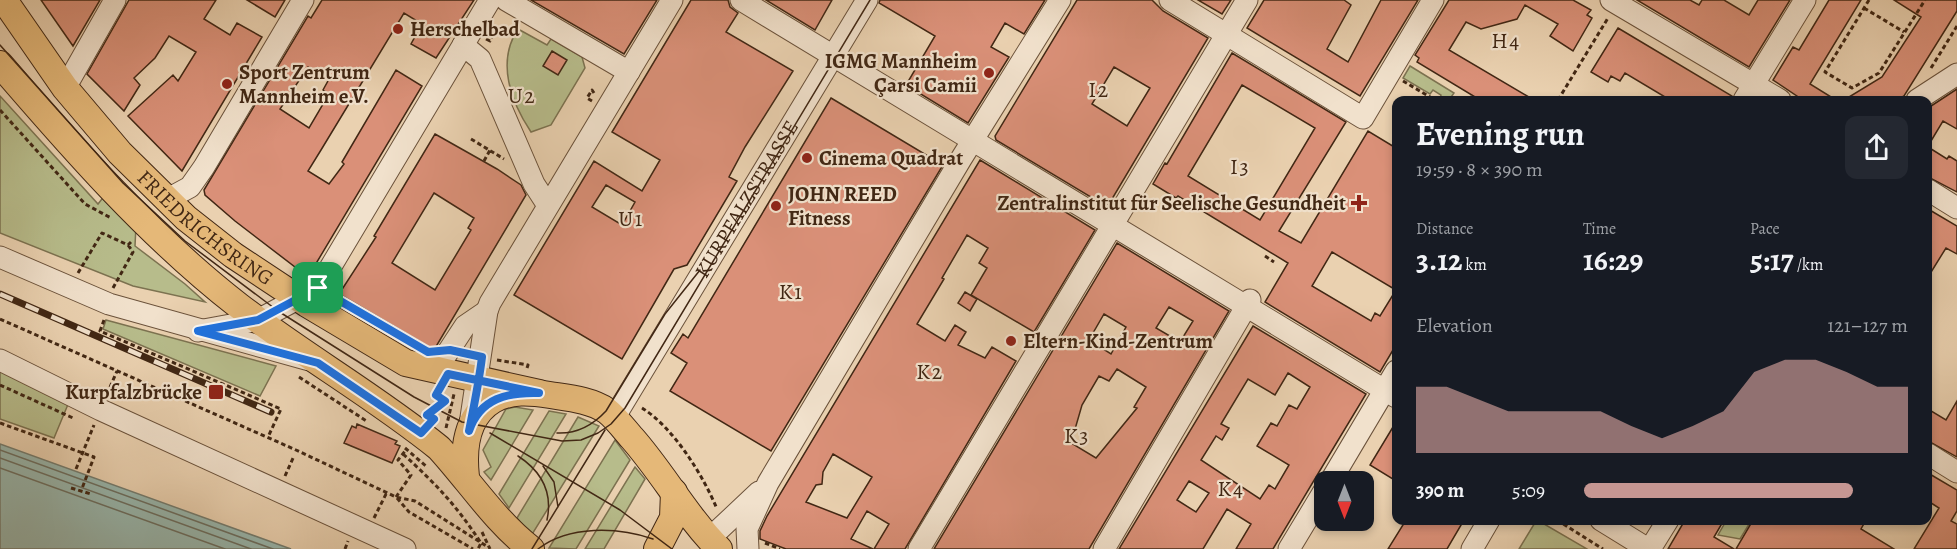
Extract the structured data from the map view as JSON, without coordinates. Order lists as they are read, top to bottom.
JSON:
{
  "streets": {
    "main road": ["FRIEDRICHSRING"],
    "street": ["KURPFALZSTRASSE"]
  },
  "districts": [
    "H4",
    "I2",
    "U2",
    "I3",
    "U1",
    "K1",
    "K2",
    "K3",
    "K4"
  ],
  "places": {
    "other": [
      "Herschelbad",
      "IGMG Mannheim Çarsi Camii",
      "Sport Zentrum Mannheim e.V.",
      "Cinema Quadrat",
      "JOHN REED Fitness",
      "Eltern-Kind-Zentrum"
    ],
    "health": ["Zentralinstitut für Seelische Gesundheit"],
    "transit": ["Kurpfalzbrücke"]
  },
  "north": "bottom",
  "page": {
    "heading": ["Evening run", "19:59 · 8 × 390 m"],
    "stats": [
      ["Distance", "3.12 km"],
      ["Time", "16:29"],
      ["Pace", "5:17 /km"]
    ],
    "chart": ["Elevation", "121–127 m"],
    "list": [
      {
        "name": "390 m",
        "note": "5:09"
      }
    ]
  }
}
